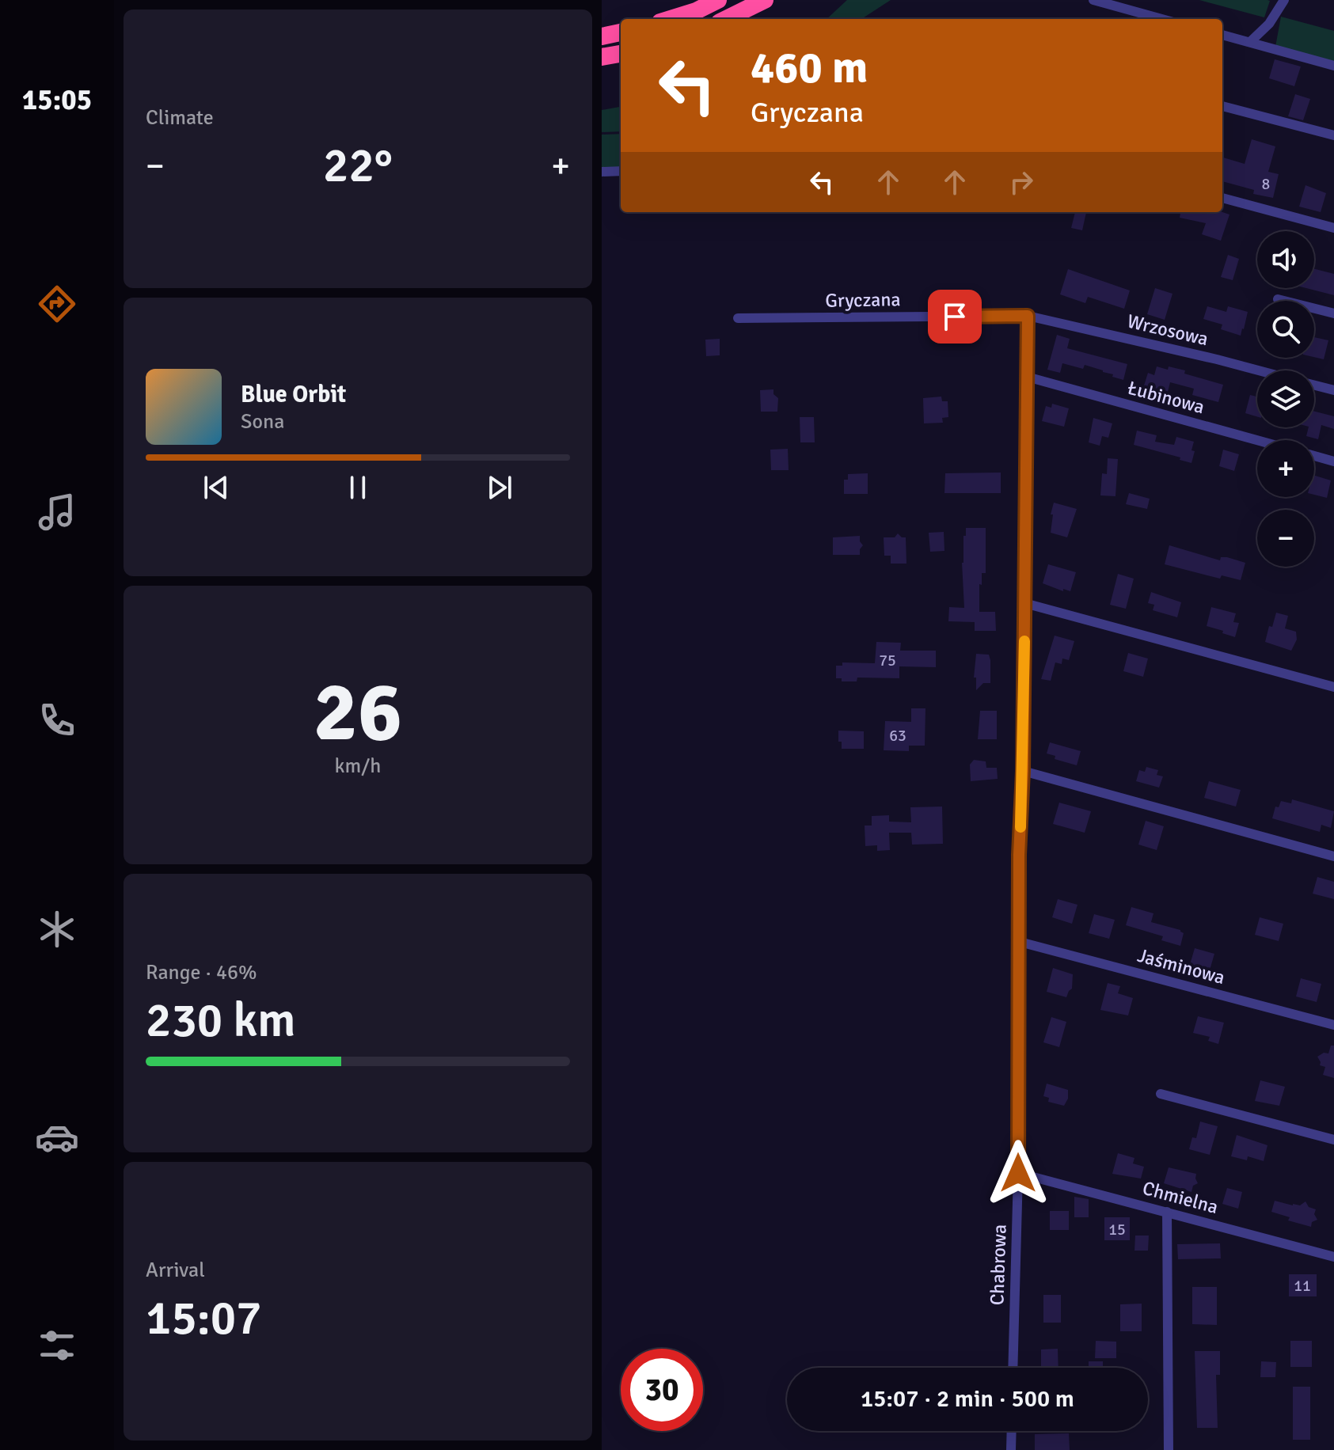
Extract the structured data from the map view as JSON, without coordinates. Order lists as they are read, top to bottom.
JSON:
{
  "streets": {
    "street": [
      "Gryczana",
      "Wrzosowa",
      "Łubinowa",
      "Jaśminowa",
      "Chmielna",
      "Chabrowa"
    ]
  },
  "crossings": [
    ["Gryczana", "Wrzosowa"],
    ["Gryczana", "Chabrowa"],
    ["Wrzosowa", "Chabrowa"],
    ["Łubinowa", "Chabrowa"],
    ["Jaśminowa", "Chabrowa"],
    ["Chmielna", "Chabrowa"]
  ],
  "house_numbers": [
    "8",
    "75",
    "63",
    "15",
    "11"
  ],
  "page": {
    "tabs": "15:05",
    "tile": [
      "Climate",
      ["26", "km/h"],
      ["Range · 46%", "230 km"],
      ["Arrival", "15:07"]
    ],
    "turn": ["460 m", "Gryczana"],
    "heat": ["−", "22°", "+"],
    "map_buttons": ["+", "−"],
    "song": ["Blue Orbit", "Sona"],
    "limit": "30",
    "trip": "15:07 · 2 min · 500 m"
  }
}
